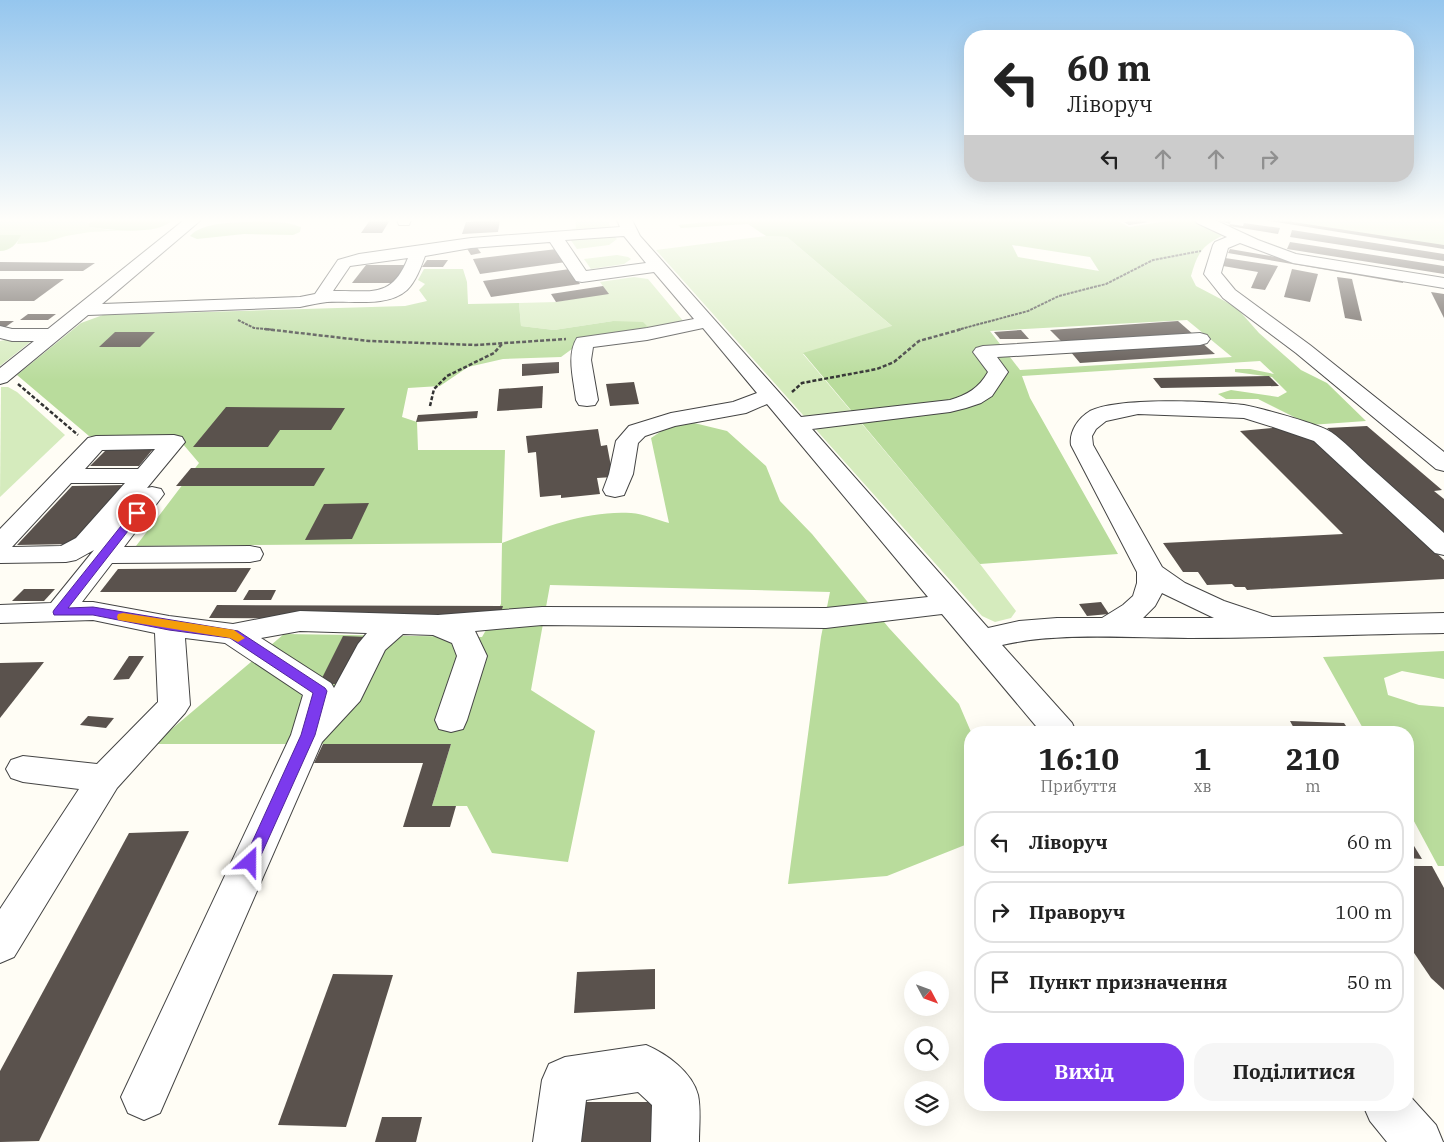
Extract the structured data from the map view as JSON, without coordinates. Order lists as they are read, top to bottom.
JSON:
{
  "north": "bottom right",
  "page": {
    "turn": ["60 m", "Ліворуч"],
    "eta": [
      "16:10",
      "Прибуття",
      "1",
      "хв",
      "210",
      "m"
    ],
    "list": [
      {
        "name": "Ліворуч",
        "value": "60 m"
      },
      {
        "name": "Праворуч",
        "value": "100 m"
      },
      {
        "name": "Пункт призначення",
        "value": "50 m"
      }
    ],
    "buttons": ["Вихід", "Поділитися"]
  }
}
